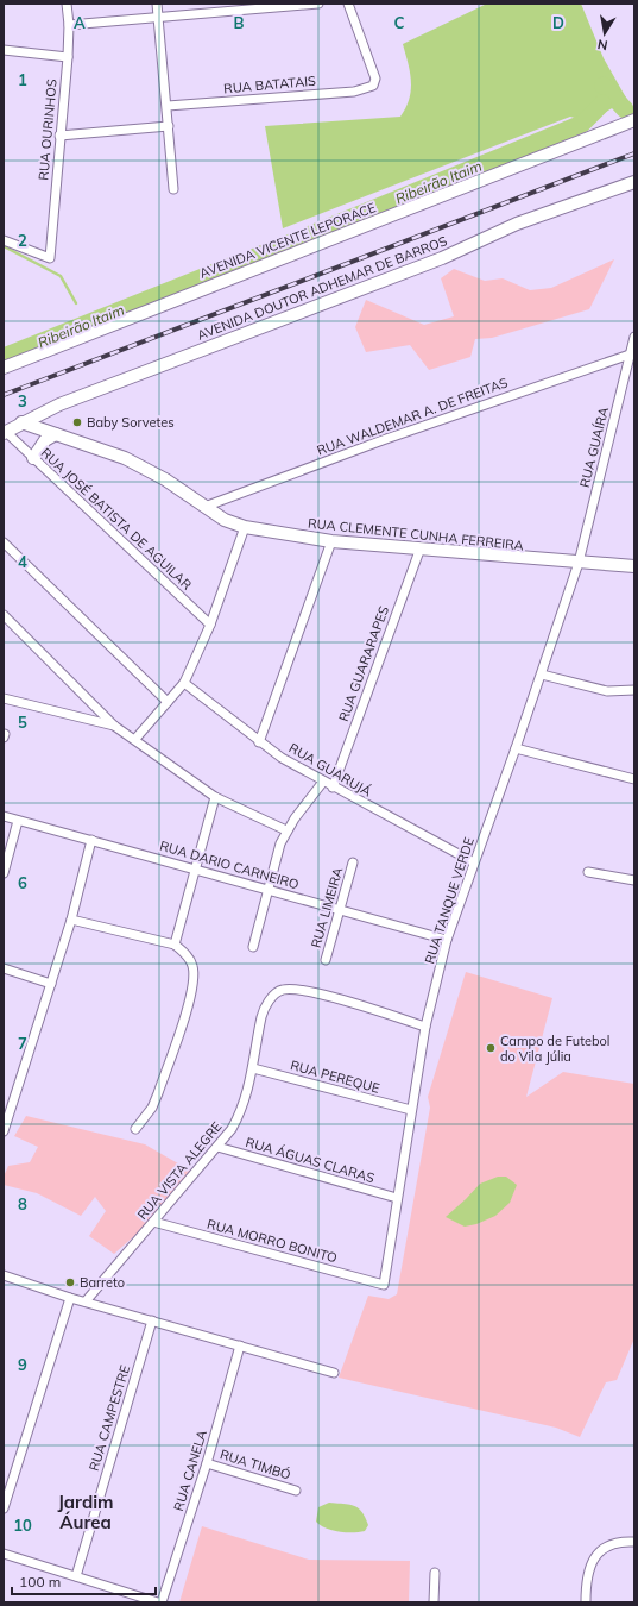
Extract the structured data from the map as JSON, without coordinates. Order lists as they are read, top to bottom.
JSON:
{
  "streets": {
    "street": [
      "RUA BATATAIS",
      "RUA OURINHOS",
      "AVENIDA VICENTE LEPORACE",
      "AVENIDA DOUTOR ADHEMAR DE BARROS",
      "RUA WALDEMAR A. DE FREITAS",
      "RUA GUAÍRA",
      "RUA JOSÉ BATISTA DE AGUILAR",
      "RUA CLEMENTE CUNHA FERREIRA",
      "RUA GUARARAPES",
      "RUA GUARUJÁ",
      "RUA DARIO CARNEIRO",
      "RUA TANQUE VERDE",
      "RUA LIMEIRA",
      "RUA PEREQUE",
      "RUA ÁGUAS CLARAS",
      "RUA VISTA ALEGRE",
      "RUA MORRO BONITO",
      "RUA CAMPESTRE",
      "RUA TIMBÓ",
      "RUA CANELA"
    ]
  },
  "crossings": [
    ["AVENIDA DOUTOR ADHEMAR DE BARROS", "RUA JOSÉ BATISTA DE AGUILAR"],
    ["AVENIDA DOUTOR ADHEMAR DE BARROS", "RUA CLEMENTE CUNHA FERREIRA"],
    ["RUA WALDEMAR A. DE FREITAS", "RUA GUAÍRA"],
    ["RUA WALDEMAR A. DE FREITAS", "RUA CLEMENTE CUNHA FERREIRA"],
    ["RUA GUAÍRA", "RUA CLEMENTE CUNHA FERREIRA"],
    ["RUA GUAÍRA", "RUA TANQUE VERDE"],
    ["RUA CLEMENTE CUNHA FERREIRA", "RUA GUARARAPES"],
    ["RUA CLEMENTE CUNHA FERREIRA", "RUA TANQUE VERDE"],
    ["RUA GUARARAPES", "RUA GUARUJÁ"],
    ["RUA GUARUJÁ", "RUA TANQUE VERDE"],
    ["RUA DARIO CARNEIRO", "RUA TANQUE VERDE"],
    ["RUA DARIO CARNEIRO", "RUA LIMEIRA"],
    ["RUA TANQUE VERDE", "RUA PEREQUE"],
    ["RUA TANQUE VERDE", "RUA ÁGUAS CLARAS"],
    ["RUA TANQUE VERDE", "RUA VISTA ALEGRE"],
    ["RUA TANQUE VERDE", "RUA MORRO BONITO"],
    ["RUA PEREQUE", "RUA VISTA ALEGRE"],
    ["RUA ÁGUAS CLARAS", "RUA VISTA ALEGRE"],
    ["RUA VISTA ALEGRE", "RUA MORRO BONITO"],
    ["RUA TIMBÓ", "RUA CANELA"]
  ],
  "districts": ["Jardim Áurea"],
  "water": ["Ribeirão Itaim"],
  "places": ["Baby Sorvetes", "Campo de Futebol do Vila Júlia", "Barreto"],
  "scale_bar": "100 m",
  "north": "bottom",
  "grid": {
    "columns": [
      "A",
      "B",
      "C",
      "D"
    ],
    "rows": [
      "1",
      "2",
      "3",
      "4",
      "5",
      "6",
      "7",
      "8",
      "9",
      "10"
    ]
  }
}
